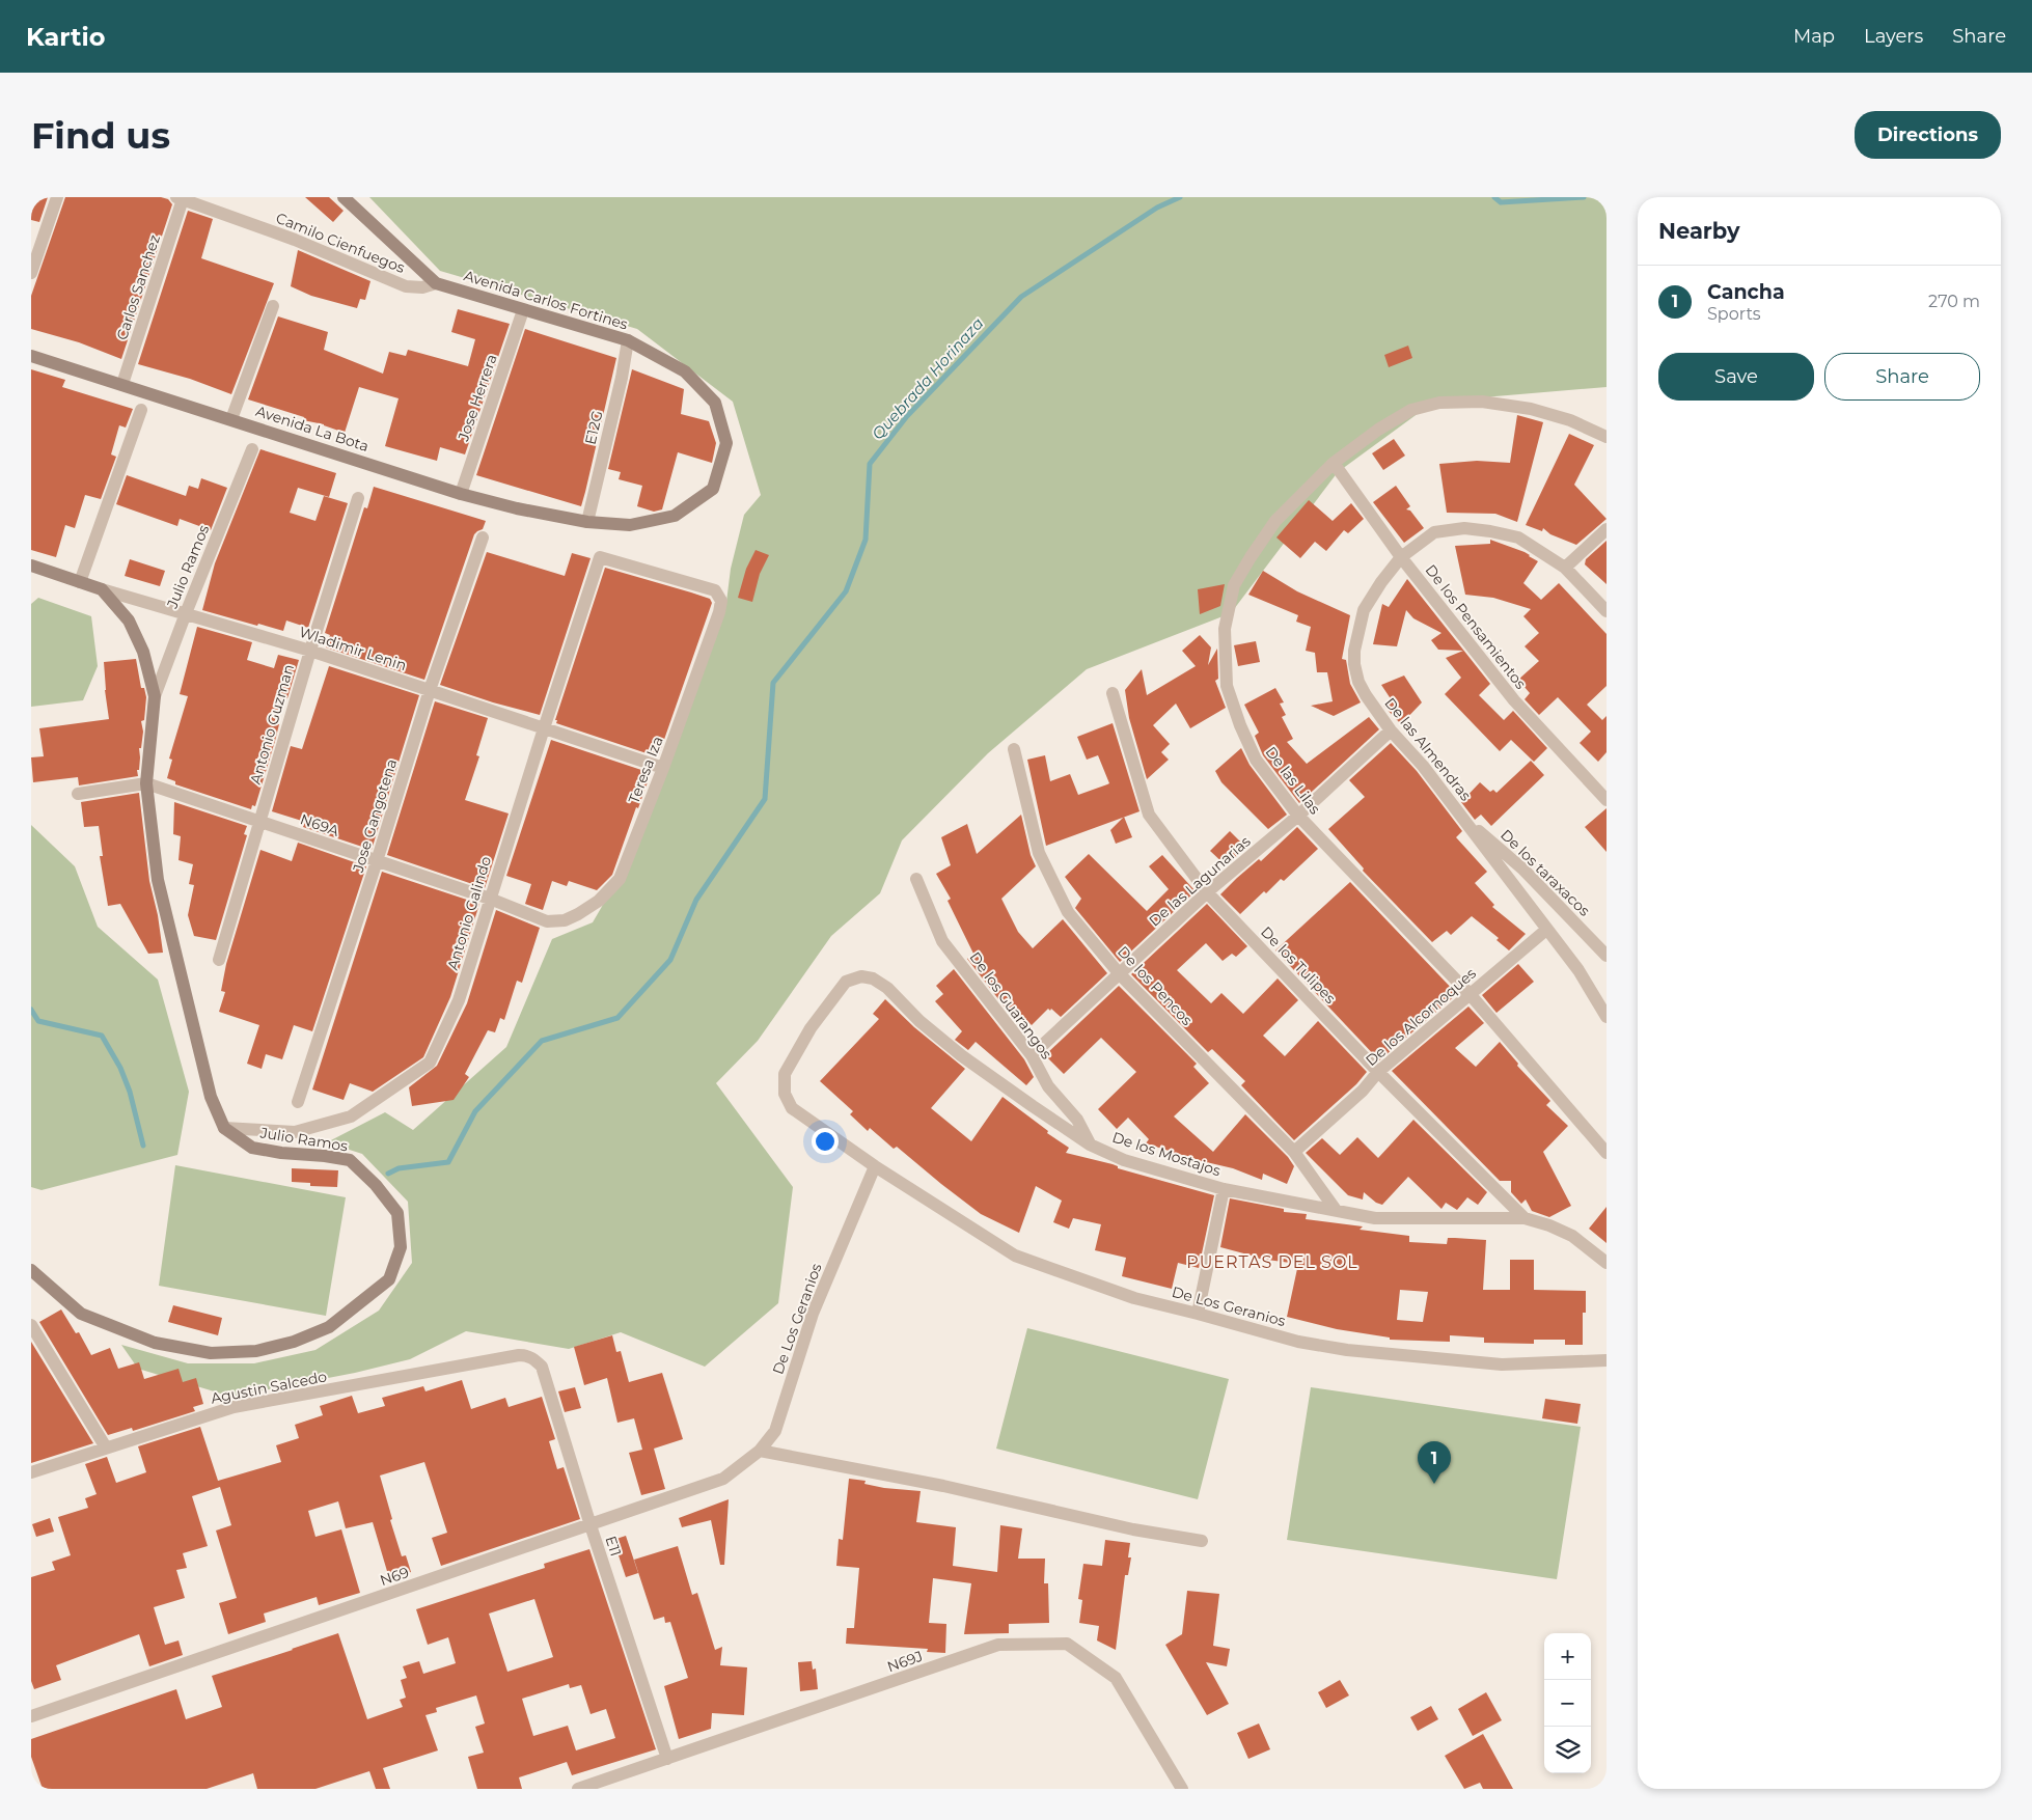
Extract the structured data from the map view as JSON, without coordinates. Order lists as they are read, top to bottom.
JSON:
{
  "streets": {
    "street": [
      "Camilo Cienfuegos",
      "Carlos Sanchez",
      "Avenida Carlos Fortines",
      "Jose Herrera",
      "E12G",
      "Avenida La Bota",
      "Julio Ramos",
      "De los Pensamientos",
      "Wladimir Lenin",
      "Antonio Guzman",
      "De las Almendras",
      "Teresa Iza",
      "De las Lilas",
      "Jose Gangotena",
      "N69A",
      "De los taraxacos",
      "De las Lagunarias",
      "Antonio Galindo",
      "De los Tulipes",
      "De los Pencos",
      "De los Guarangos",
      "De los Alcornoques",
      "De los Mostajos",
      "De Los Geranios",
      "Agustin Salcedo",
      "E11",
      "N69",
      "N69J"
    ]
  },
  "crossings": [
    ["Camilo Cienfuegos", "Carlos Sanchez"],
    ["Camilo Cienfuegos", "Avenida Carlos Fortines"],
    ["Carlos Sanchez", "Avenida La Bota"],
    ["Avenida Carlos Fortines", "Jose Herrera"],
    ["Avenida Carlos Fortines", "E12G"],
    ["Avenida Carlos Fortines", "Avenida La Bota"],
    ["Jose Herrera", "Avenida La Bota"],
    ["E12G", "Avenida La Bota"],
    ["Julio Ramos", "Wladimir Lenin"],
    ["Julio Ramos", "N69A"],
    ["Julio Ramos", "Antonio Galindo"],
    ["De los Pensamientos", "De las Almendras"],
    ["De los Pensamientos", "De las Lilas"],
    ["Wladimir Lenin", "Antonio Guzman"],
    ["Wladimir Lenin", "Teresa Iza"],
    ["Wladimir Lenin", "Jose Gangotena"],
    ["Wladimir Lenin", "Antonio Galindo"],
    ["Antonio Guzman", "N69A"],
    ["De las Almendras", "De los taraxacos"],
    ["De las Almendras", "De las Lagunarias"],
    ["De las Almendras", "De los Alcornoques"],
    ["Teresa Iza", "N69A"],
    ["Teresa Iza", "Antonio Galindo"],
    ["De las Lilas", "De las Lagunarias"],
    ["De las Lilas", "De los Alcornoques"],
    ["Jose Gangotena", "N69A"],
    ["N69A", "Antonio Galindo"],
    ["De las Lagunarias", "De los Tulipes"],
    ["De las Lagunarias", "De los Pencos"],
    ["De las Lagunarias", "De los Guarangos"],
    ["De los Tulipes", "De los Alcornoques"],
    ["De los Tulipes", "De los Mostajos"],
    ["De los Pencos", "De los Alcornoques"],
    ["De los Pencos", "De los Mostajos"],
    ["De los Guarangos", "De los Mostajos"],
    ["De los Mostajos", "De Los Geranios"],
    ["De Los Geranios", "N69"],
    ["Agustin Salcedo", "E11"],
    ["E11", "N69"],
    ["E11", "N69J"]
  ],
  "districts": ["PUERTAS DEL SOL"],
  "water": ["Quebrada Horinaza"],
  "page": {
    "header": "Kartio",
    "nav": ["Map", "Layers", "Share"],
    "buttons": [
      "Directions",
      ["Save", "Share"]
    ],
    "title": "Find us",
    "heading": "Nearby",
    "list": [
      {
        "mark": "1",
        "name": "Cancha",
        "note": "Sports",
        "value": "270 m"
      }
    ],
    "pins": "1",
    "map_buttons": ["+", "−"]
  }
}
